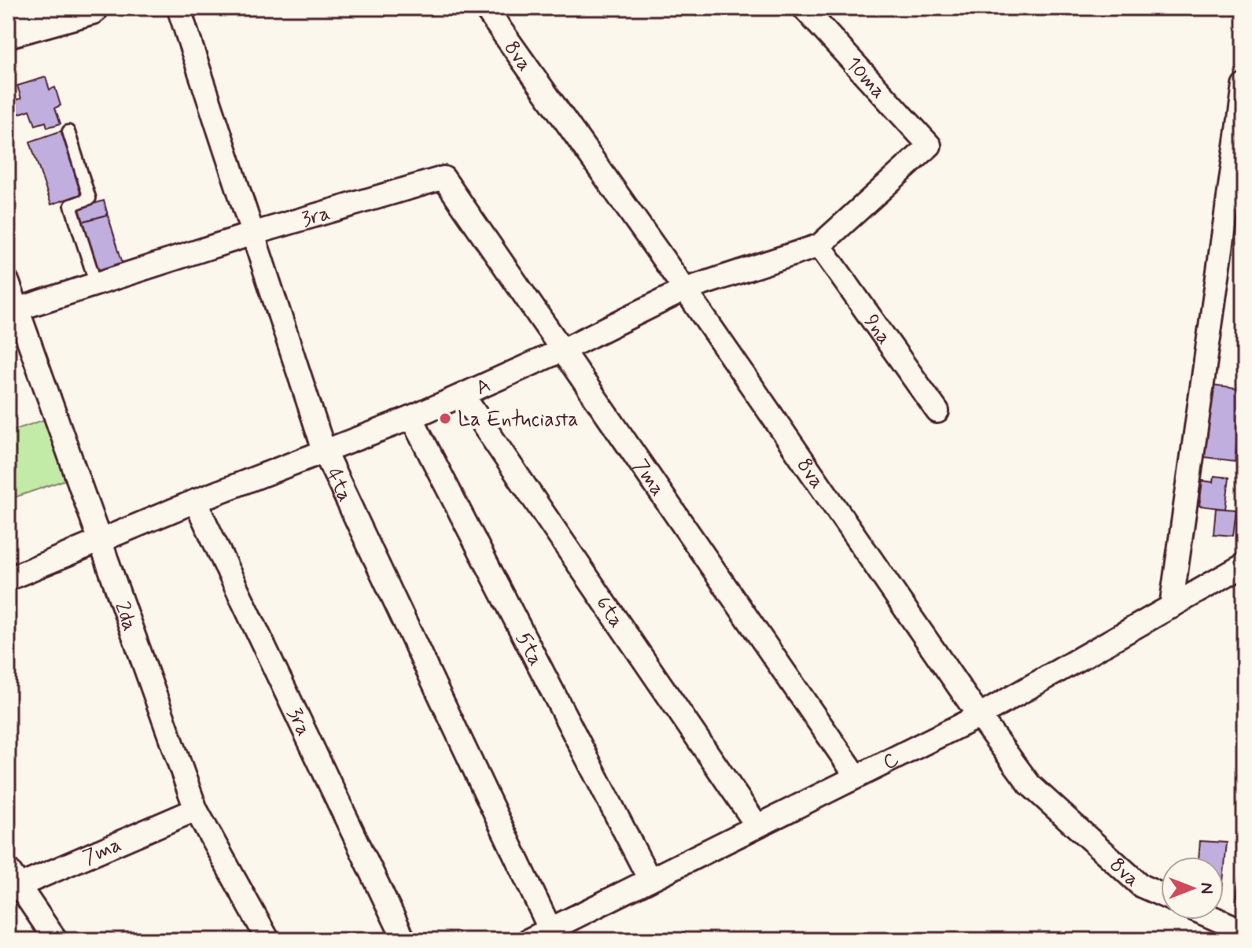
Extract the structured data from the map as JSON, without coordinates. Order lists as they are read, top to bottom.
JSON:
{
  "streets": {
    "street": [
      "8va",
      "10ma",
      "3ra",
      "9na",
      "A",
      "7ma",
      "4ta",
      "6ta",
      "2da",
      "5ta",
      "C"
    ]
  },
  "crossings": [
    ["8va", "A"],
    ["8va", "C"],
    ["10ma", "A"],
    ["3ra", "A"],
    ["3ra", "7ma"],
    ["3ra", "4ta"],
    ["3ra", "2da"],
    ["9na", "A"],
    ["A", "7ma"],
    ["A", "4ta"],
    ["A", "6ta"],
    ["A", "2da"],
    ["A", "5ta"],
    ["7ma", "2da"],
    ["7ma", "C"],
    ["4ta", "C"],
    ["6ta", "C"],
    ["5ta", "C"]
  ],
  "places": ["La Entuciasta"],
  "north": "right"
}
